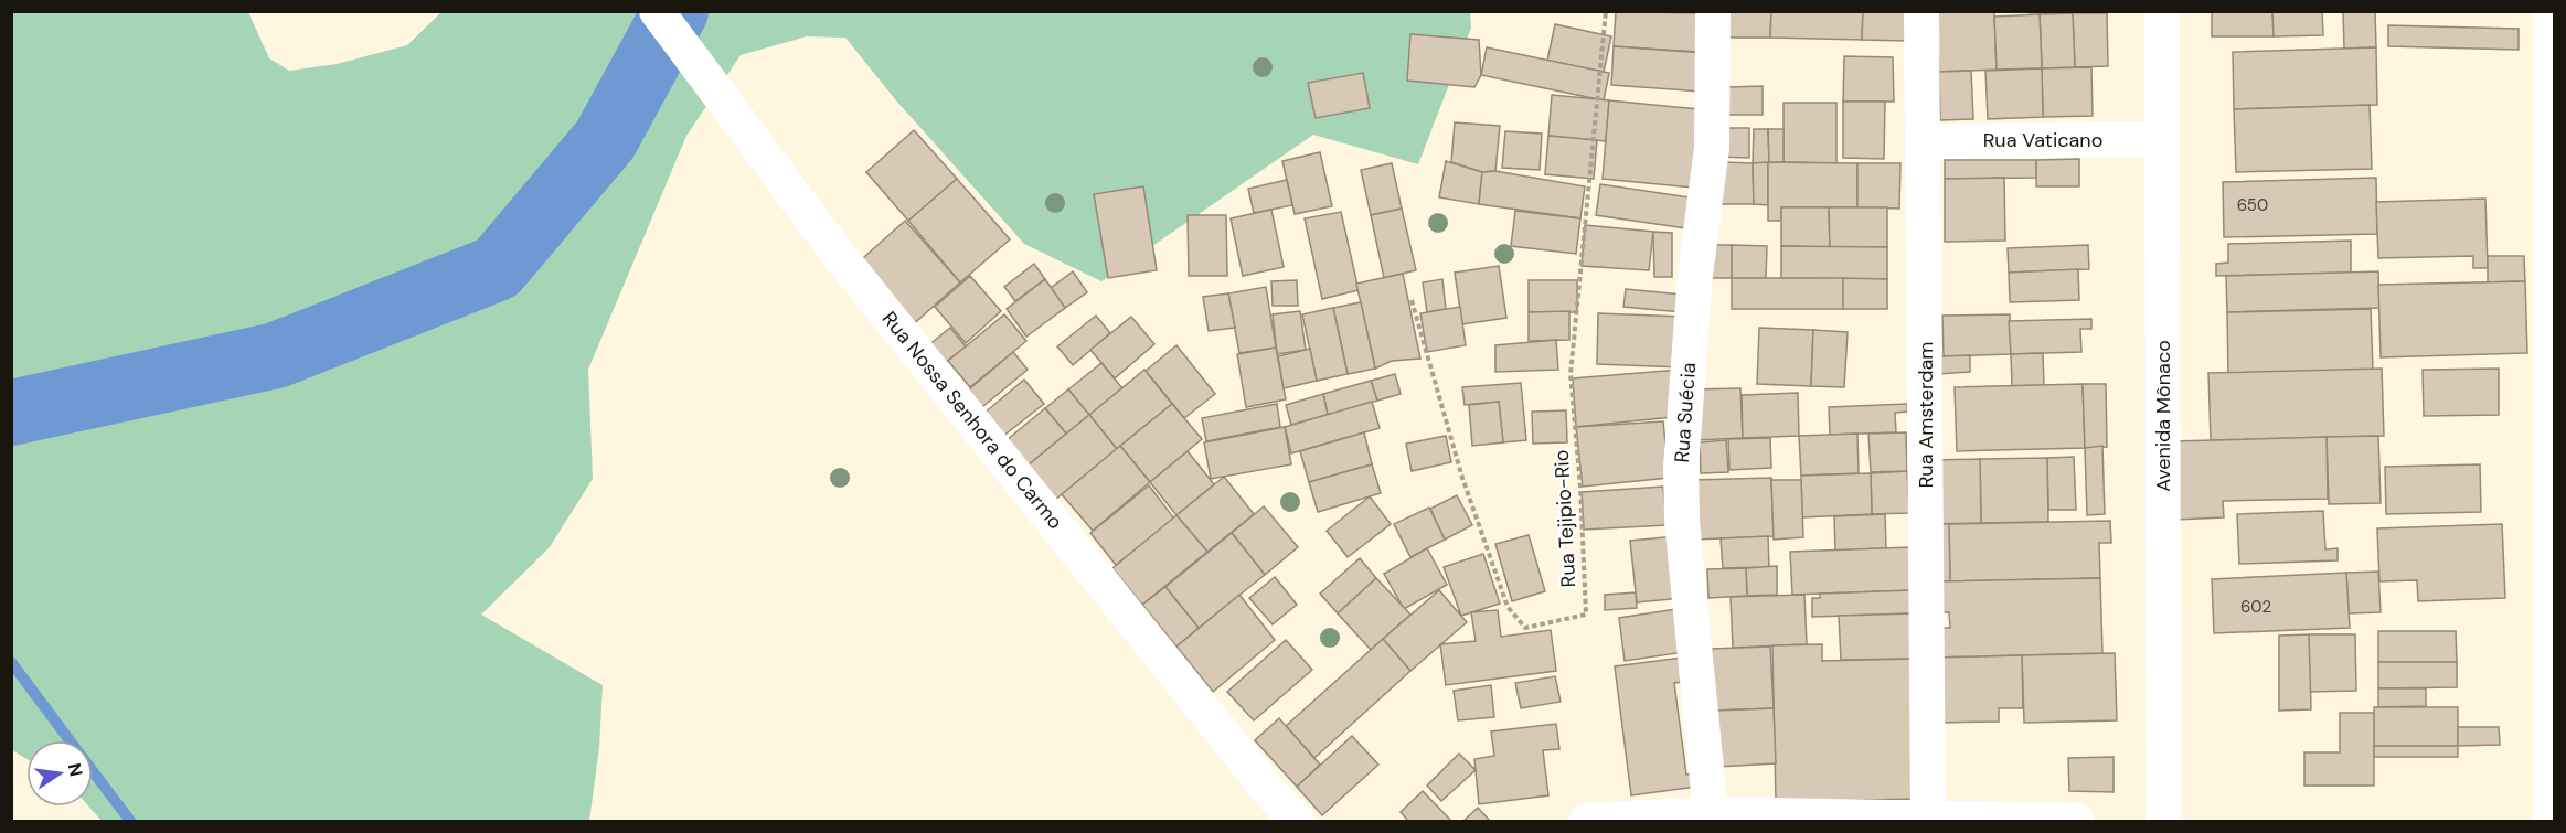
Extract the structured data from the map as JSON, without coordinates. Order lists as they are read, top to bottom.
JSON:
{
  "streets": {
    "street": [
      "Rua Vaticano",
      "Rua Suécia",
      "Rua Amsterdam",
      "Avenida Mônaco",
      "Rua Nossa Senhora do Carmo"
    ],
    "path": ["Rua Tejipio-Rio"]
  },
  "crossings": [
    ["Rua Vaticano", "Rua Amsterdam"],
    ["Rua Vaticano", "Avenida Mônaco"]
  ],
  "house_numbers": ["650", "602"],
  "north": "right"
}
